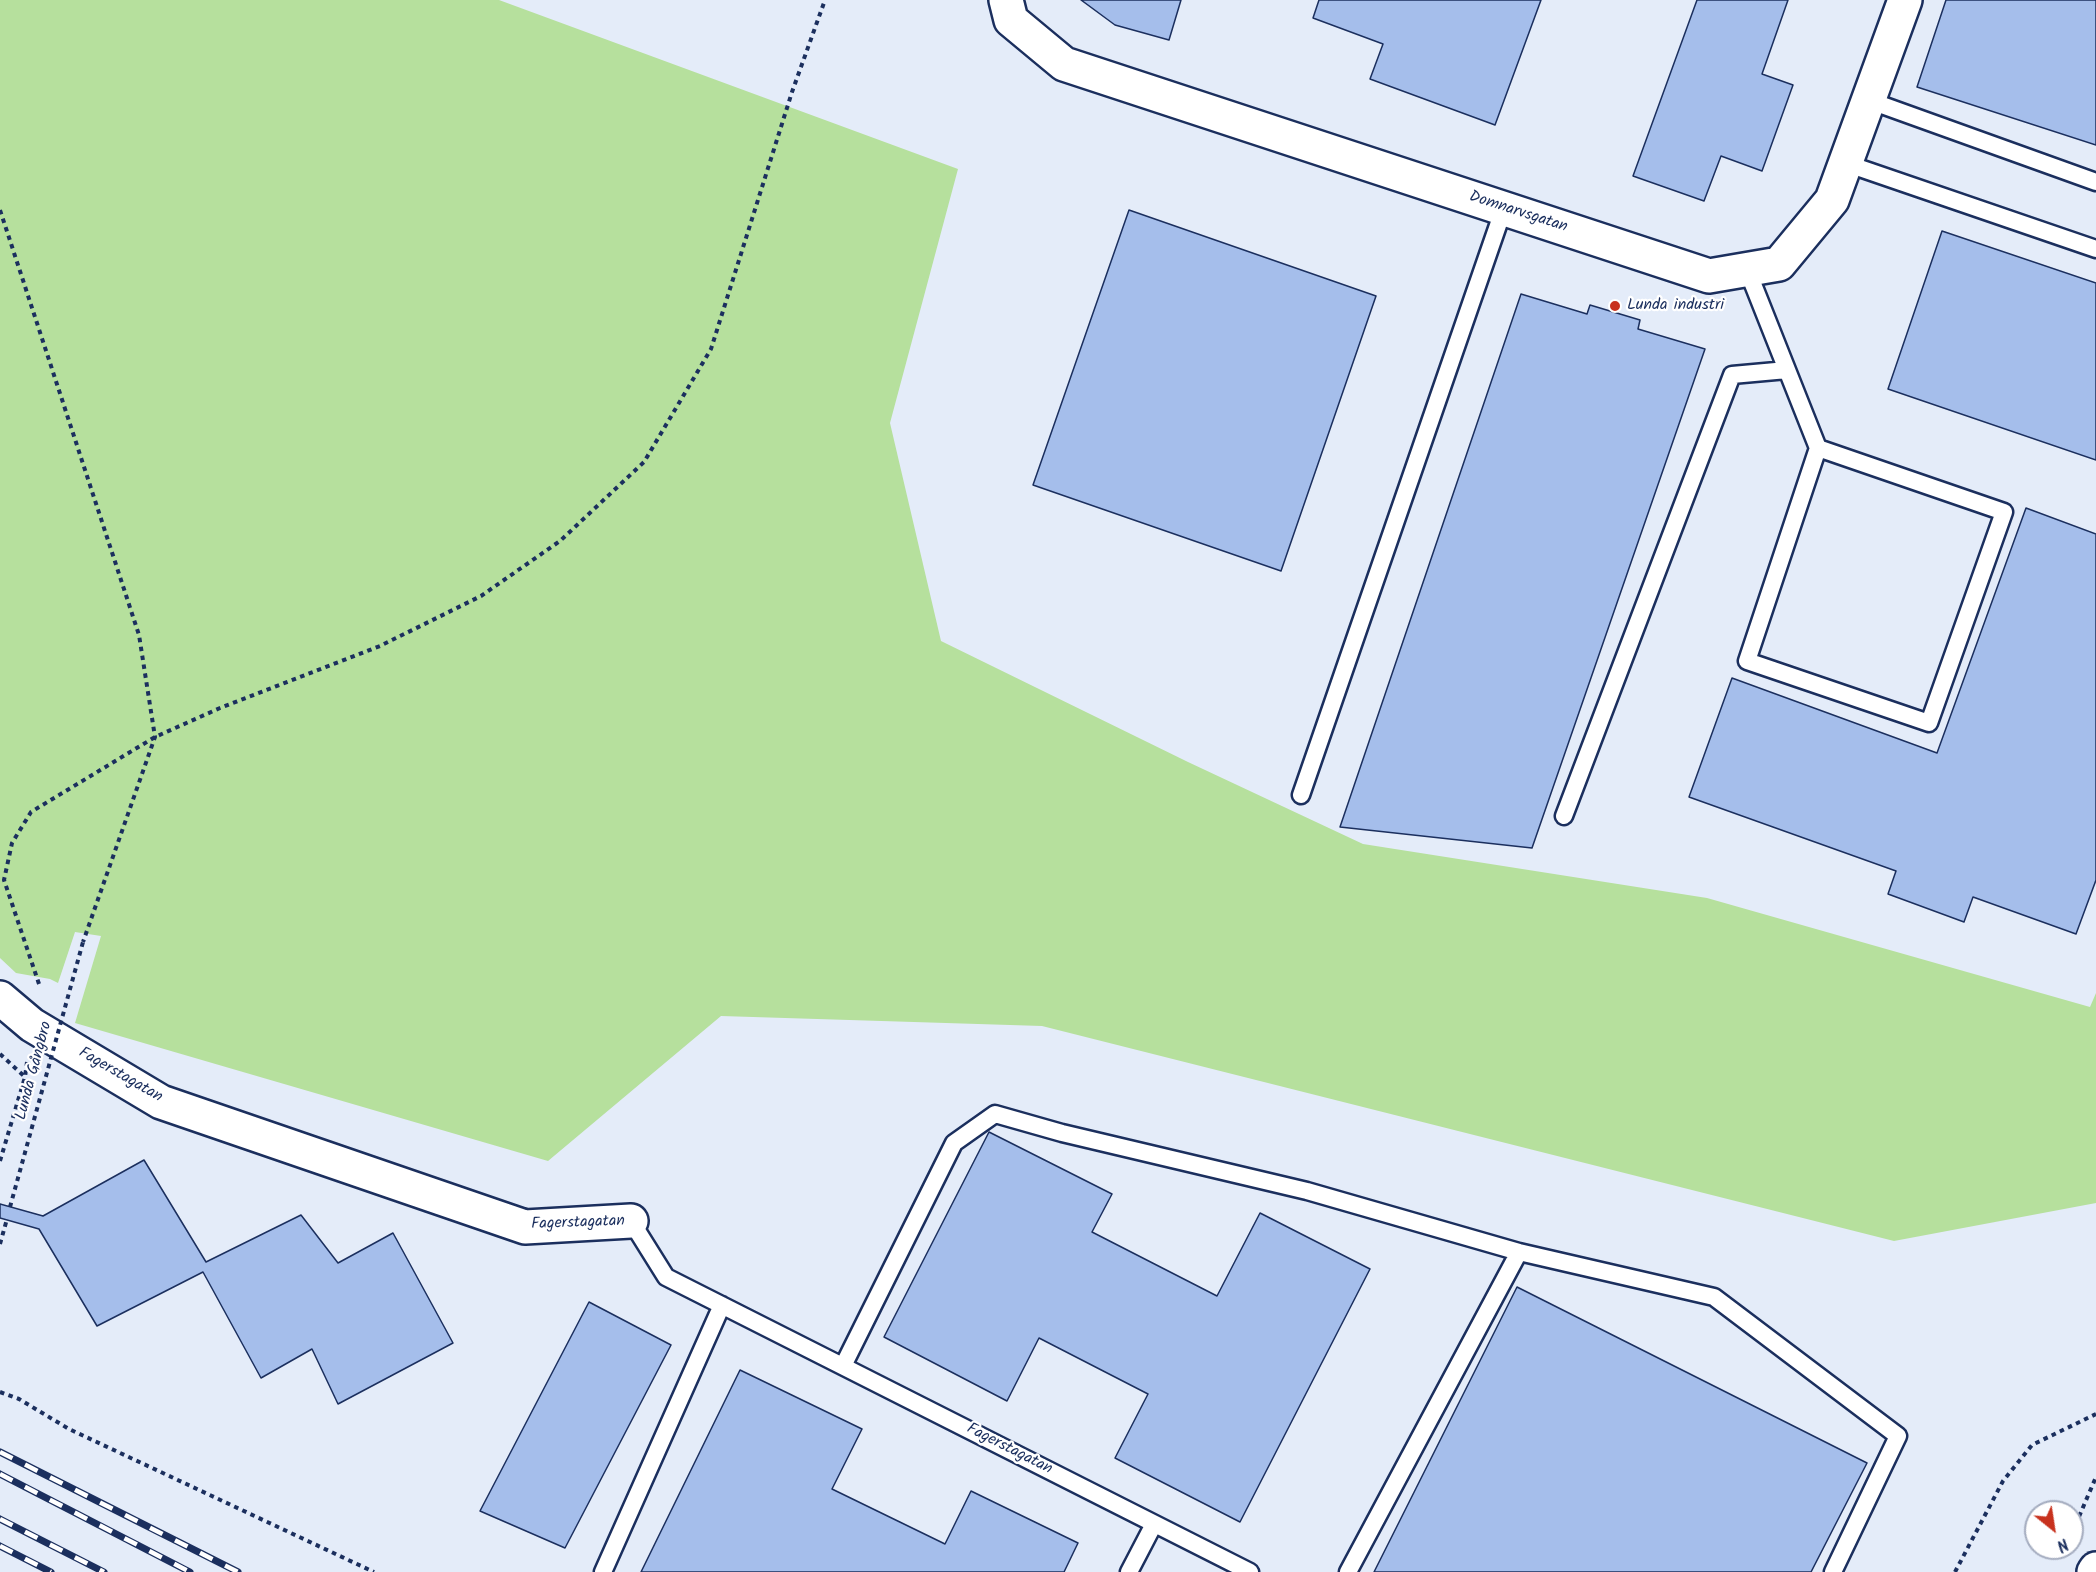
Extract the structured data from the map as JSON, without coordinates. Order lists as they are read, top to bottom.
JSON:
{
  "streets": {
    "street": ["Domnarvsgatan", "Fagerstagatan"],
    "path": ["Lunda Gångbro"]
  },
  "places": ["Lunda industri"],
  "north": "bottom right"
}
